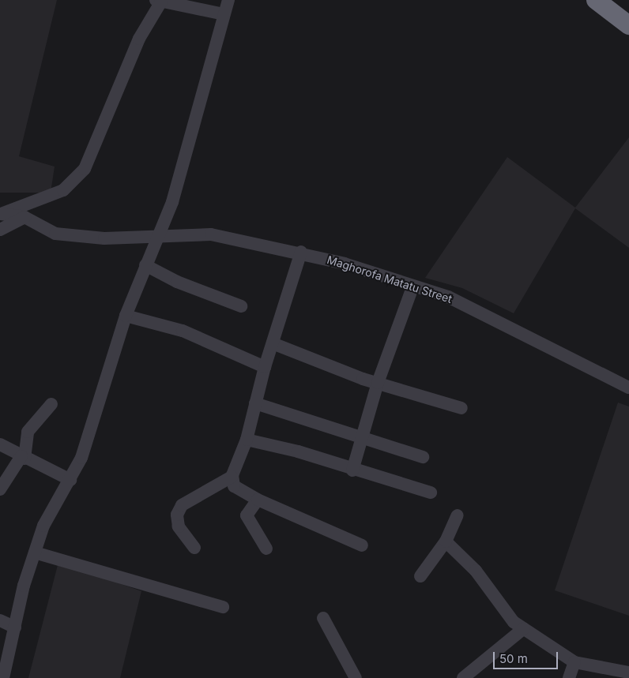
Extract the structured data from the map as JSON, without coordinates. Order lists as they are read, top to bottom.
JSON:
{
  "streets": {
    "street": ["Maghorofa Matatu Street"]
  },
  "scale_bar": "50 m"
}
